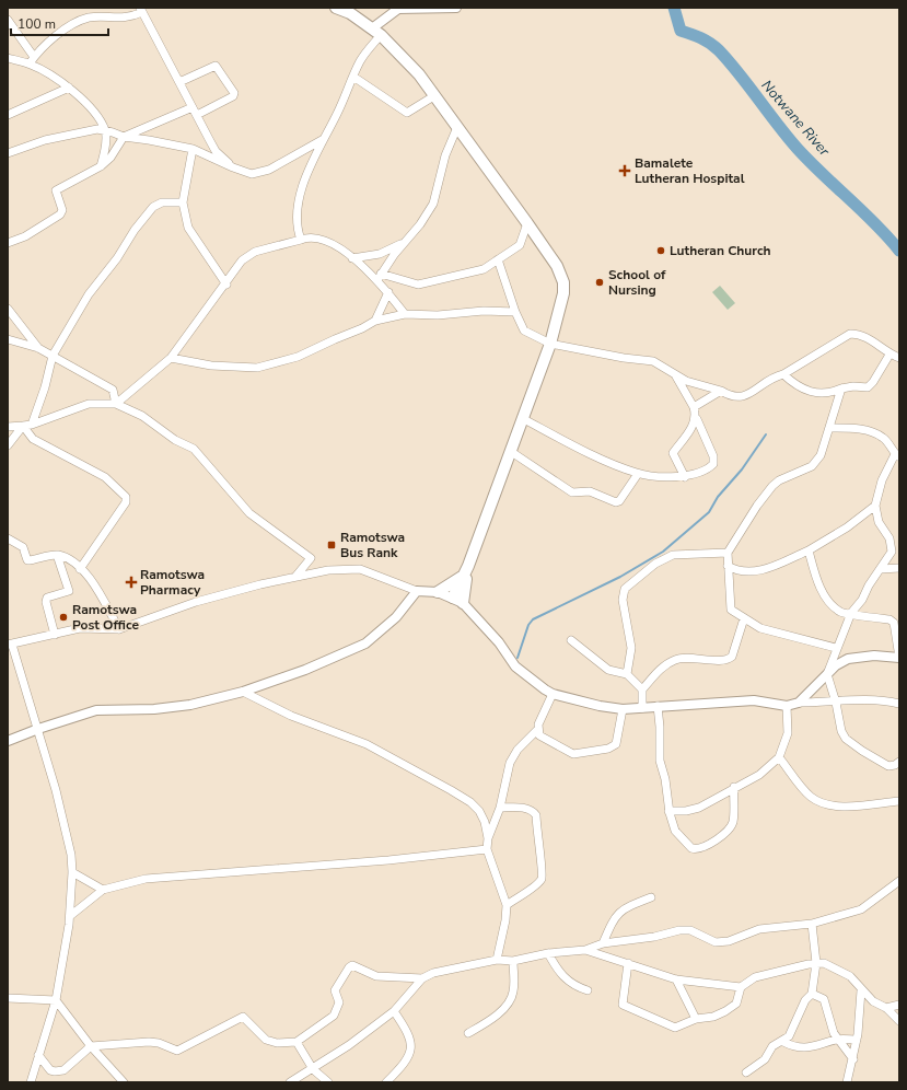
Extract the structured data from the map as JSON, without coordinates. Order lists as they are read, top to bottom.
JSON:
{
  "water": ["Notwane River"],
  "places": {
    "health": ["Bamalete Lutheran Hospital", "Ramotswa Pharmacy"],
    "other": ["Lutheran Church", "School of Nursing", "Ramotswa Post Office"],
    "transit": ["Ramotswa Bus Rank"]
  },
  "scale_bar": "100 m"
}
